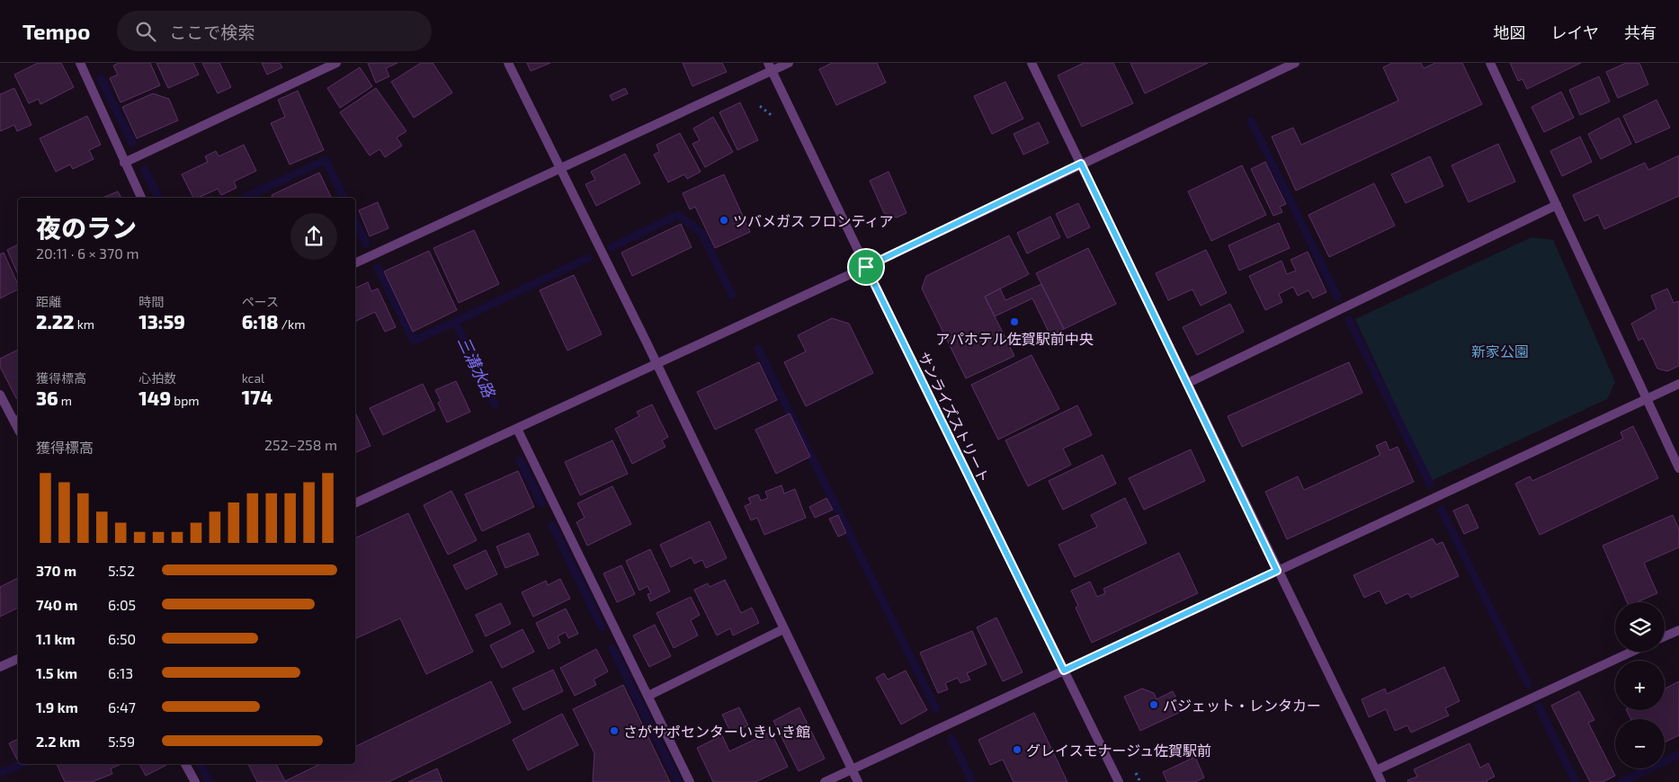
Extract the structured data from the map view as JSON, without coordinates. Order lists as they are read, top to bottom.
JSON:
{
  "streets": {
    "street": ["サンライズストリート"]
  },
  "water": ["三溝水路"],
  "parks": ["新家公園"],
  "places": [
    "ツバメガス フロンティア",
    "アパホテル佐賀駅前中央",
    "バジェット・レンタカー",
    "さがサポセンターいきいき館",
    "グレイスモナージュ佐賀駅前"
  ],
  "page": {
    "header": "Tempo",
    "search": "ここで検索",
    "nav": ["地図", "レイヤ", "共有"],
    "heading": ["夜のラン", "20:11 · 6 × 370 m"],
    "stats": [
      ["距離", "2.22 km"],
      ["時間", "13:59"],
      ["ペース", "6:18 /km"],
      ["獲得標高", "36 m"],
      ["心拍数", "149 bpm"],
      ["kcal", "174"]
    ],
    "chart": ["獲得標高", "252–258 m"],
    "list": [
      {
        "name": "370 m",
        "note": "5:52"
      },
      {
        "name": "740 m",
        "note": "6:05"
      },
      {
        "name": "1.1 km",
        "note": "6:50"
      },
      {
        "name": "1.5 km",
        "note": "6:13"
      },
      {
        "name": "1.9 km",
        "note": "6:47"
      },
      {
        "name": "2.2 km",
        "note": "5:59"
      }
    ],
    "map_buttons": ["+", "−"]
  }
}
